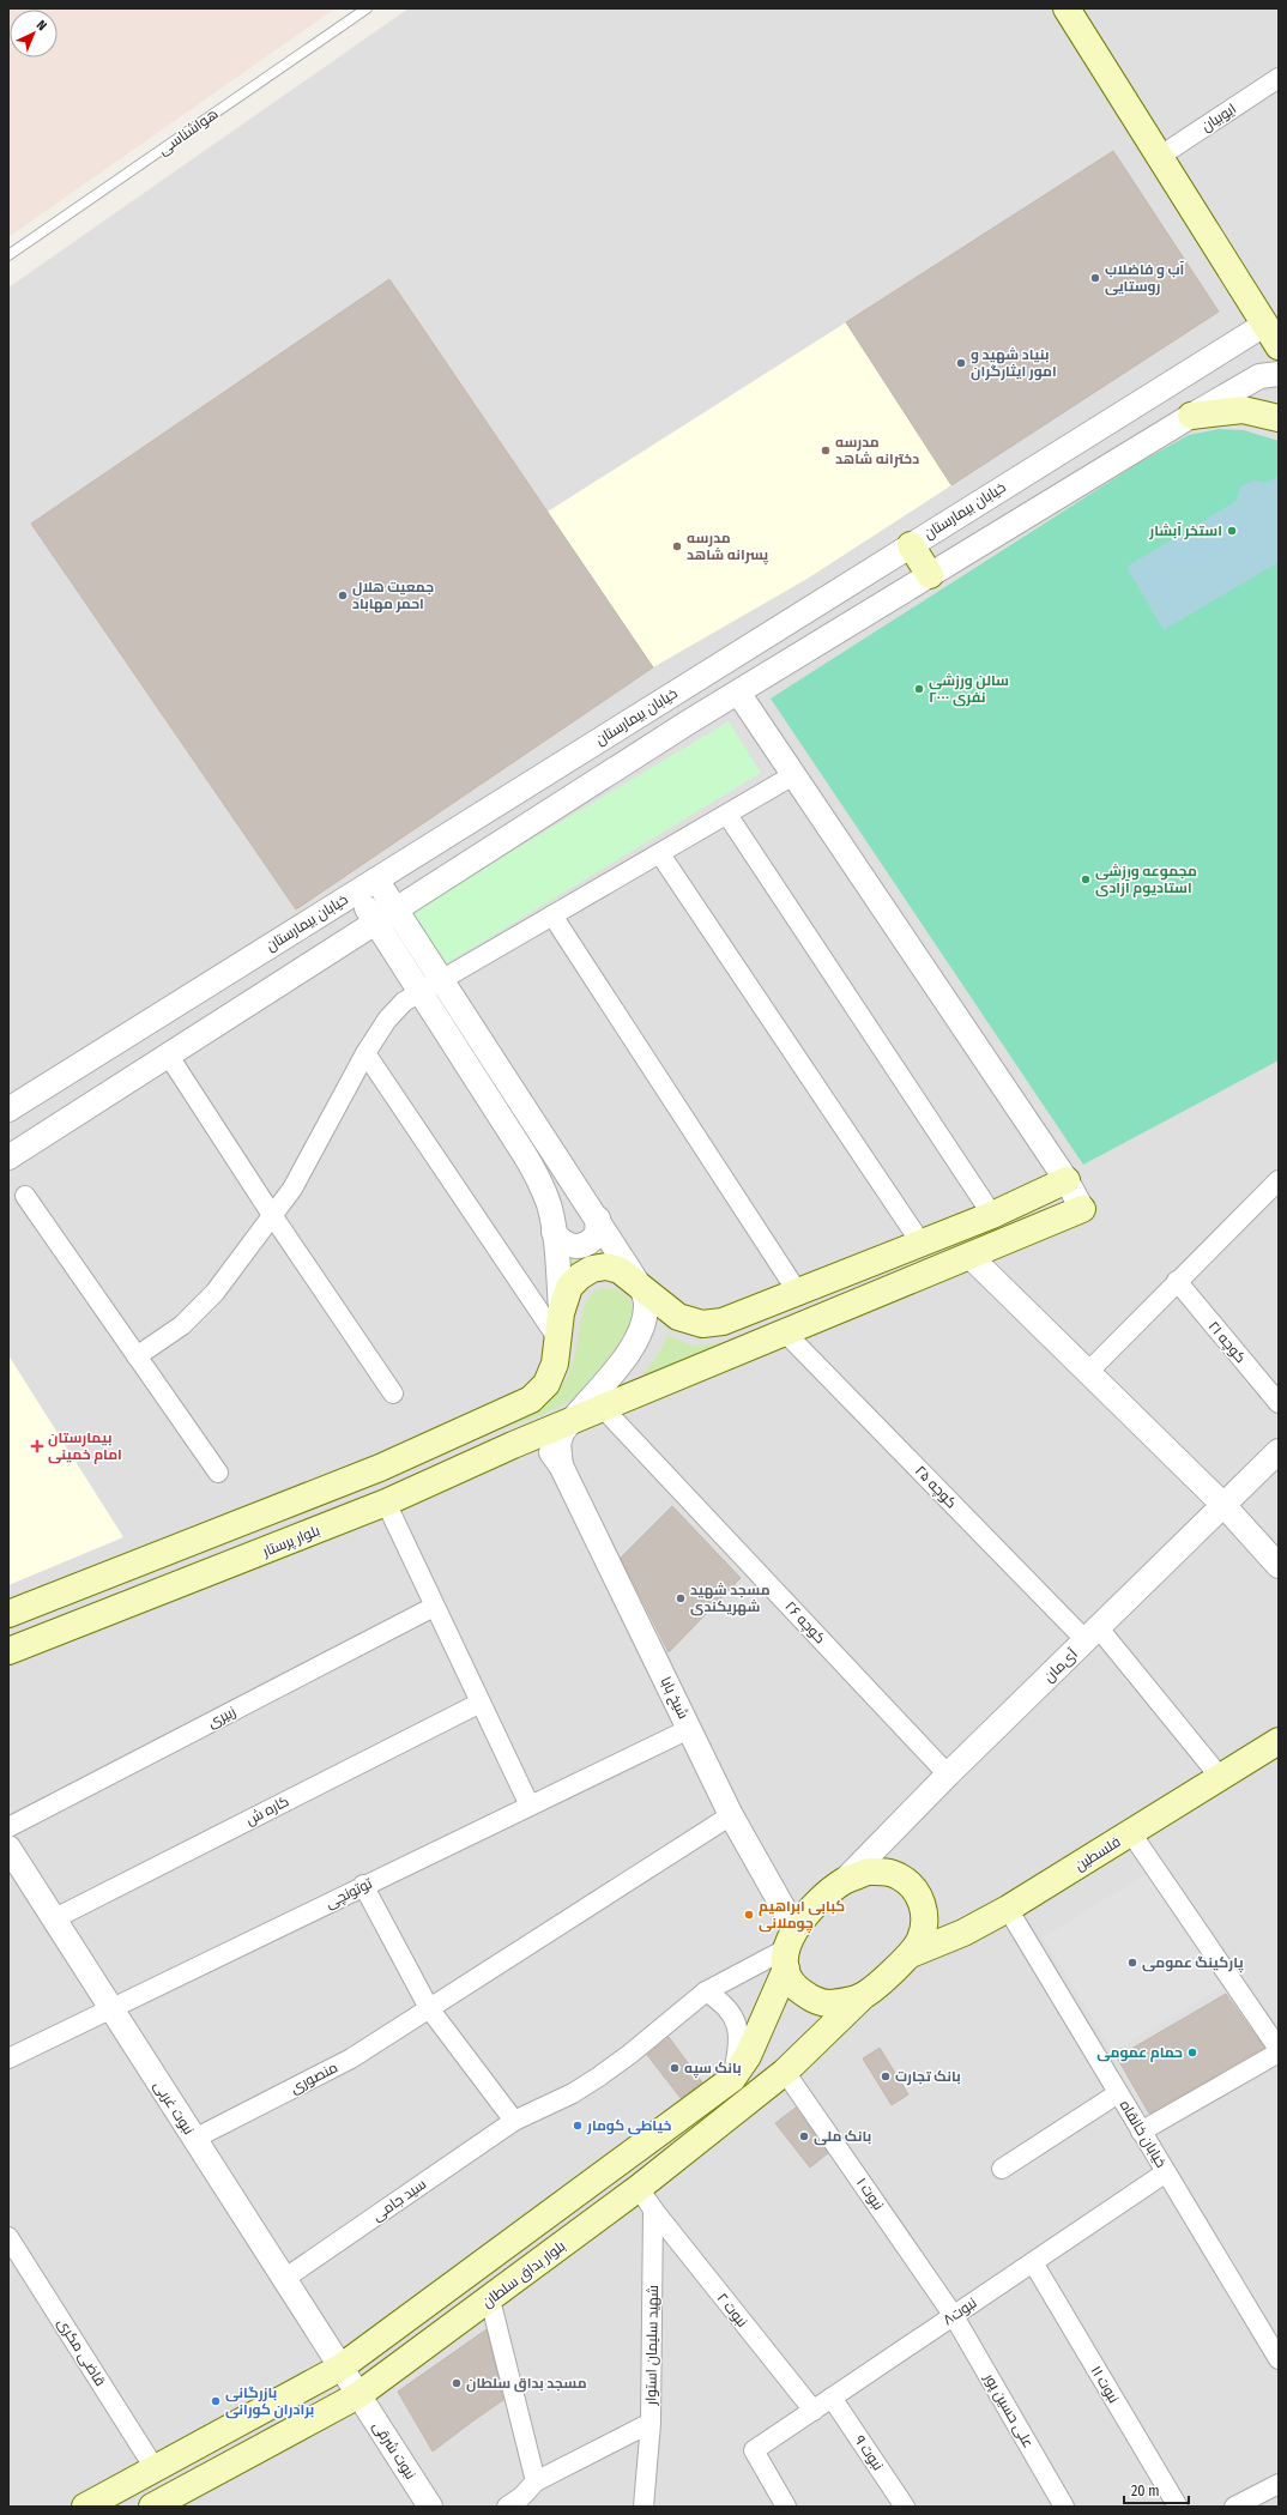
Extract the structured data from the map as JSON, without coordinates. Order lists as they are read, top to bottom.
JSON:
{
  "streets": {
    "main road": ["بلوار پرستار", "فلسطین", "بلوار بداق سلطان"],
    "street": [
      "ایوبیان",
      "خیابان بیمارستان",
      "کوچه ۲۱",
      "کوچه ۲۵",
      "کوچه ۲۶",
      "آی‌مان",
      "شیخ بابا",
      "زبیری",
      "کاره ش",
      "توتونچی",
      "منصوری",
      "نبوت غربی",
      "خیابان خانقاه",
      "نبوت ۱",
      "سید جامی",
      "نبوت ۲",
      "نبوت۸",
      "شهید سلیمان استوار",
      "قاضی مکری",
      "نبوت ۱۱",
      "علی حسین پور",
      "نبوت شرقی",
      "نبوت ۹"
    ],
    "lane": ["هواشناسی"]
  },
  "crossings": [
    ["کوچه ۲۵", "بلوار پرستار"],
    ["کوچه ۲۵", "آی‌مان"],
    ["کوچه ۲۵", "فلسطین"],
    ["بلوار پرستار", "کوچه ۲۶"],
    ["کوچه ۲۶", "آی‌مان"],
    ["آی‌مان", "شیخ بابا"],
    ["آی‌مان", "فلسطین"],
    ["آی‌مان", "سید جامی"],
    ["آی‌مان", "بلوار بداق سلطان"],
    ["شیخ بابا", "فلسطین"],
    ["شیخ بابا", "توتونچی"],
    ["شیخ بابا", "منصوری"],
    ["شیخ بابا", "سید جامی"],
    ["شیخ بابا", "بلوار بداق سلطان"],
    ["کاره ش", "نبوت غربی"],
    ["فلسطین", "خیابان خانقاه"],
    ["فلسطین", "سید جامی"],
    ["فلسطین", "بلوار بداق سلطان"],
    ["توتونچی", "نبوت غربی"],
    ["منصوری", "نبوت غربی"],
    ["نبوت غربی", "سید جامی"],
    ["نبوت غربی", "نبوت شرقی"],
    ["خیابان خانقاه", "نبوت۸"],
    ["نبوت ۱", "بلوار بداق سلطان"],
    ["نبوت ۱", "نبوت۸"],
    ["نبوت ۱", "علی حسین پور"],
    ["سید جامی", "بلوار بداق سلطان"],
    ["بلوار بداق سلطان", "نبوت شرقی"],
    ["نبوت ۲", "نبوت۸"],
    ["نبوت ۲", "شهید سلیمان استوار"],
    ["نبوت۸", "نبوت ۱۱"],
    ["نبوت۸", "علی حسین پور"],
    ["نبوت۸", "نبوت ۹"]
  ],
  "places": {
    "other": [
      "آب و فاضلاب روستایی",
      "بنیاد شهید و امور ایثارگران",
      "مدرسه دخترانه شاهد",
      "استخر آبشار",
      "مدرسه پسرانه شاهد",
      "جمعیت هلال احمر مهاباد",
      "سالن ورزشی ۲۰۰۰ نفری",
      "مجموعه ورزشی استادیوم آزادی",
      "مسجد شهید شهریکندی",
      "کبابی ابراهیم چوملانی",
      "پارکینگ عمومی",
      "حمام عمومی",
      "بانک سپه",
      "بانک تجارت",
      "خیاطی کومار",
      "بانک ملی",
      "مسجد بداق سلطان",
      "بازرگانی برادران کورانی"
    ],
    "health": ["بیمارستان امام خمینی"]
  },
  "scale_bar": "20 m",
  "north": "top right"
}
